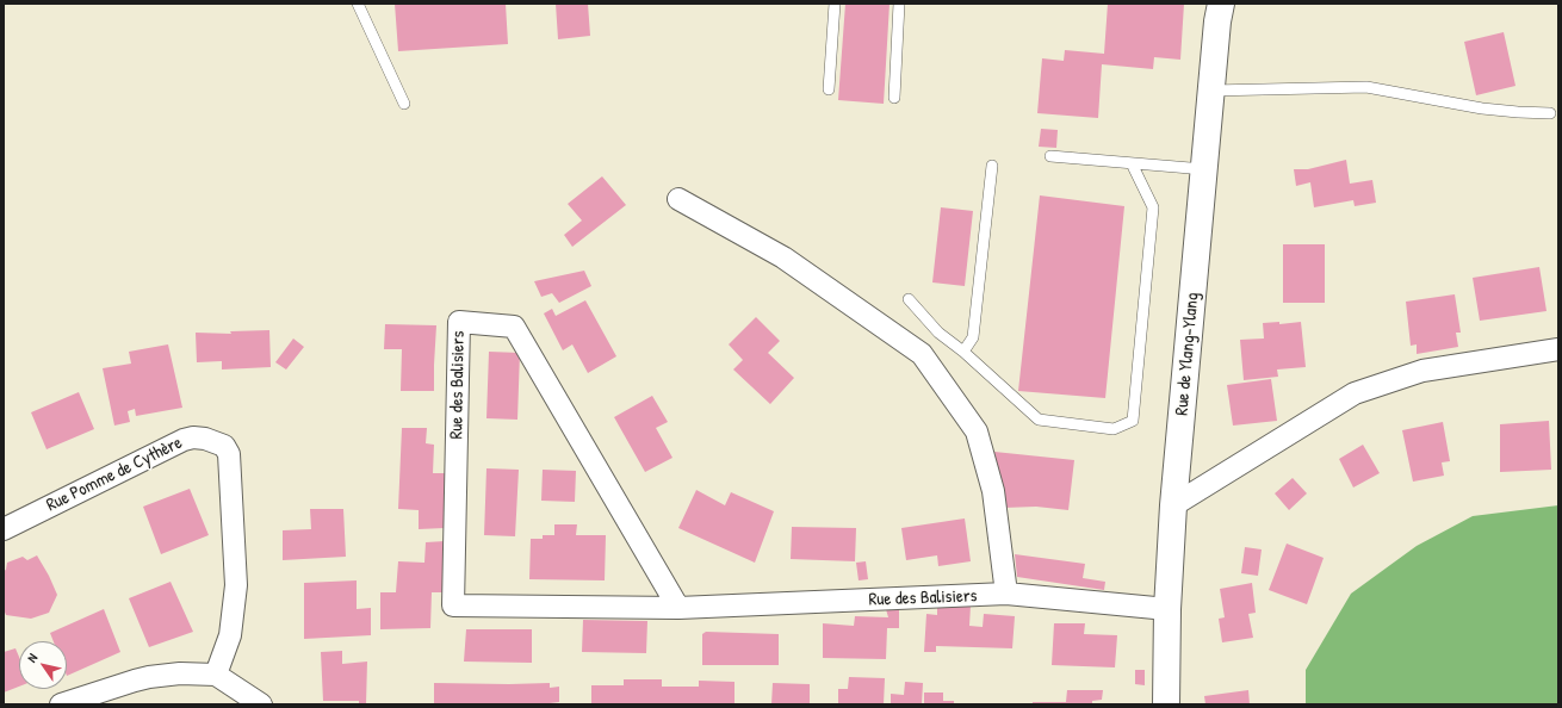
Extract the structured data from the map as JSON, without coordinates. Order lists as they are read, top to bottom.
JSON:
{
  "streets": {
    "street": ["Rue de Ylang-Ylang", "Rue des Balisiers", "Rue Pomme de Cythère"]
  },
  "crossings": [
    ["Rue de Ylang-Ylang", "Rue des Balisiers"]
  ],
  "north": "top left"
}
